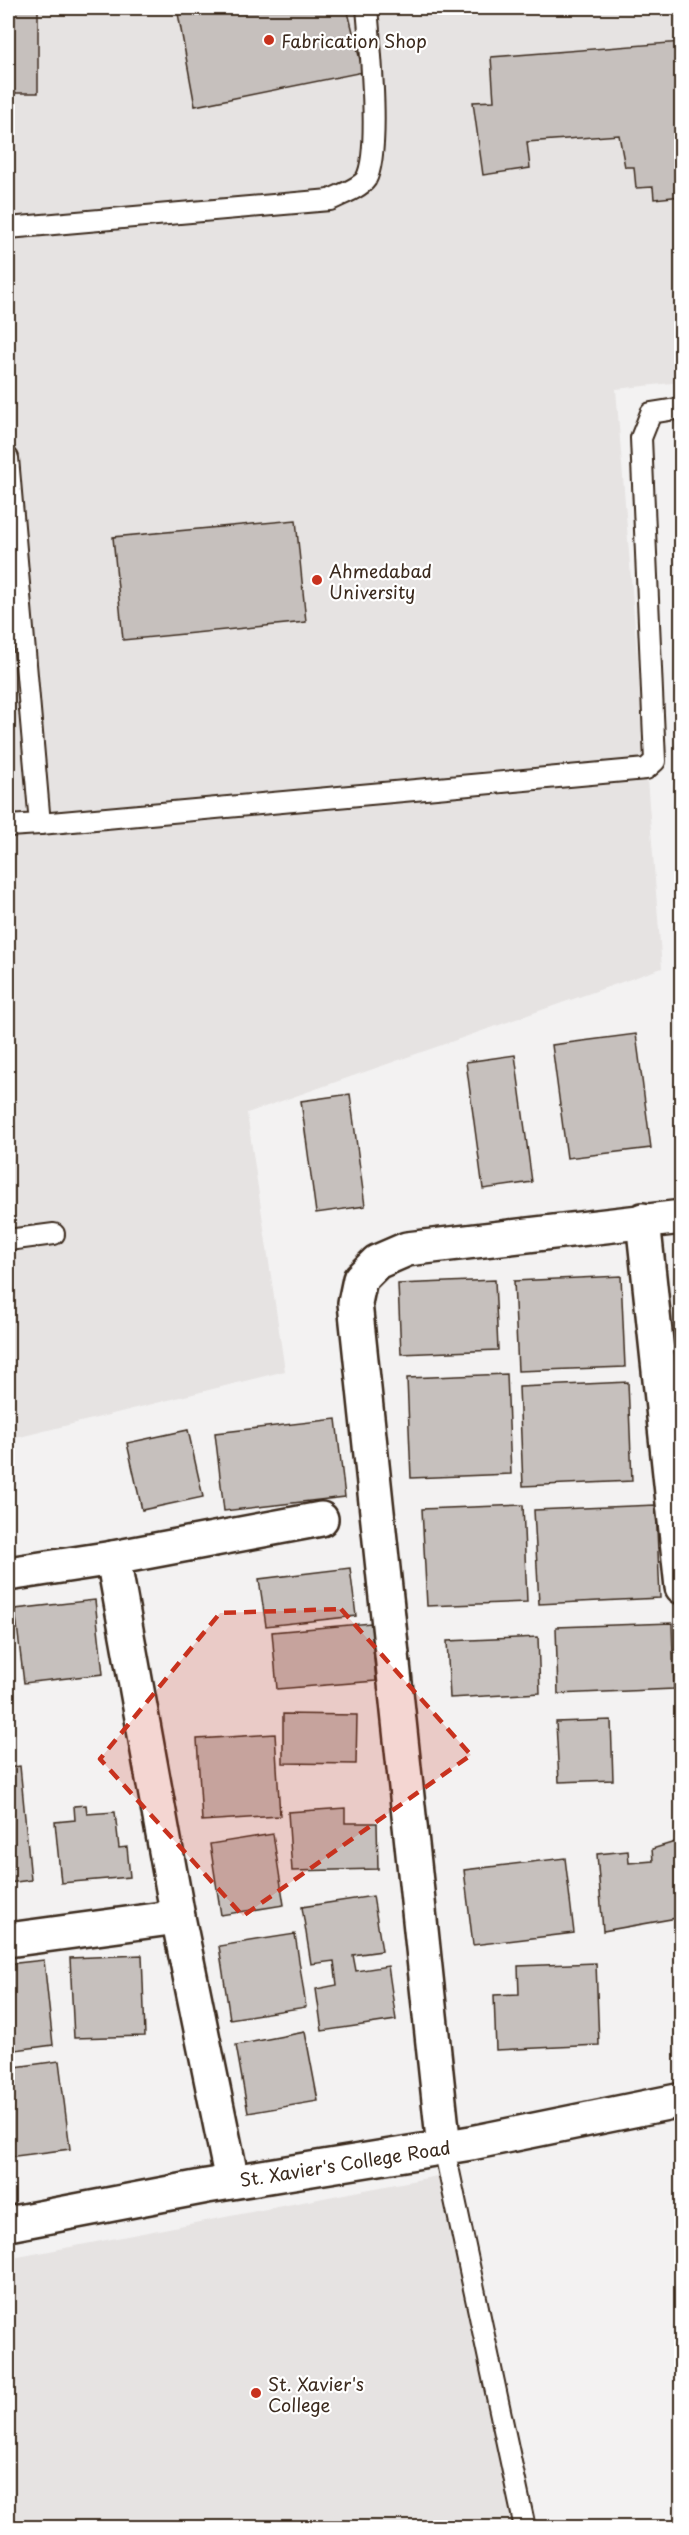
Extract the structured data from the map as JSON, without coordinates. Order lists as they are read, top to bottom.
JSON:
{
  "streets": {
    "street": ["St. Xavier's College Road"]
  },
  "places": ["Fabrication Shop", "Ahmedabad University", "St. Xavier's College"]
}
